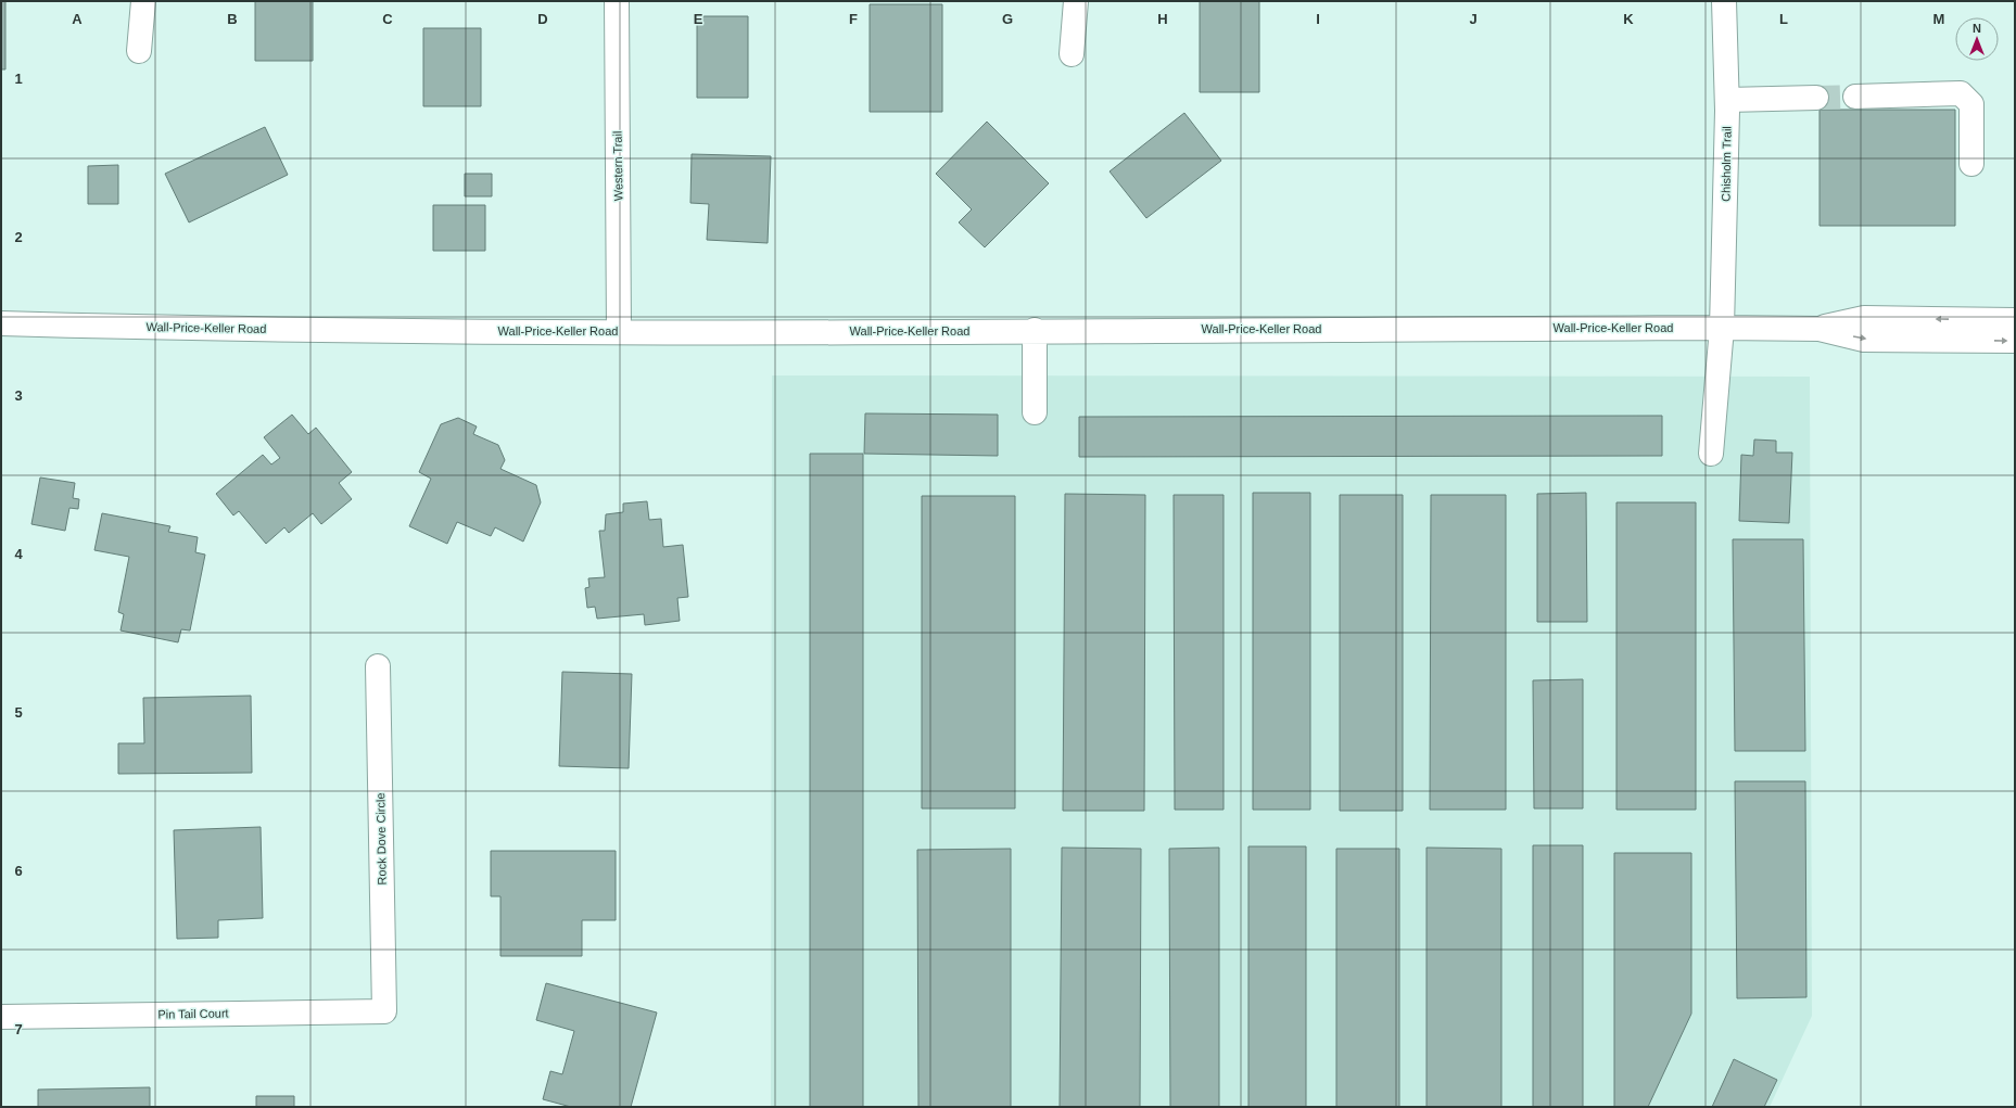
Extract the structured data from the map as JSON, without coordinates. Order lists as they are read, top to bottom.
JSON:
{
  "streets": {
    "street": [
      "Chisholm Trail",
      "Western Trail",
      "Wall-Price-Keller Road",
      "Rock Dove Circle",
      "Pin Tail Court"
    ]
  },
  "crossings": [
    ["Chisholm Trail", "Wall-Price-Keller Road"],
    ["Western Trail", "Wall-Price-Keller Road"],
    ["Rock Dove Circle", "Pin Tail Court"]
  ],
  "north": "top",
  "grid": {
    "columns": [
      "A",
      "B",
      "C",
      "D",
      "E",
      "F",
      "G",
      "H",
      "I",
      "J",
      "K",
      "L",
      "M"
    ],
    "rows": [
      "1",
      "2",
      "3",
      "4",
      "5",
      "6",
      "7"
    ]
  }
}
